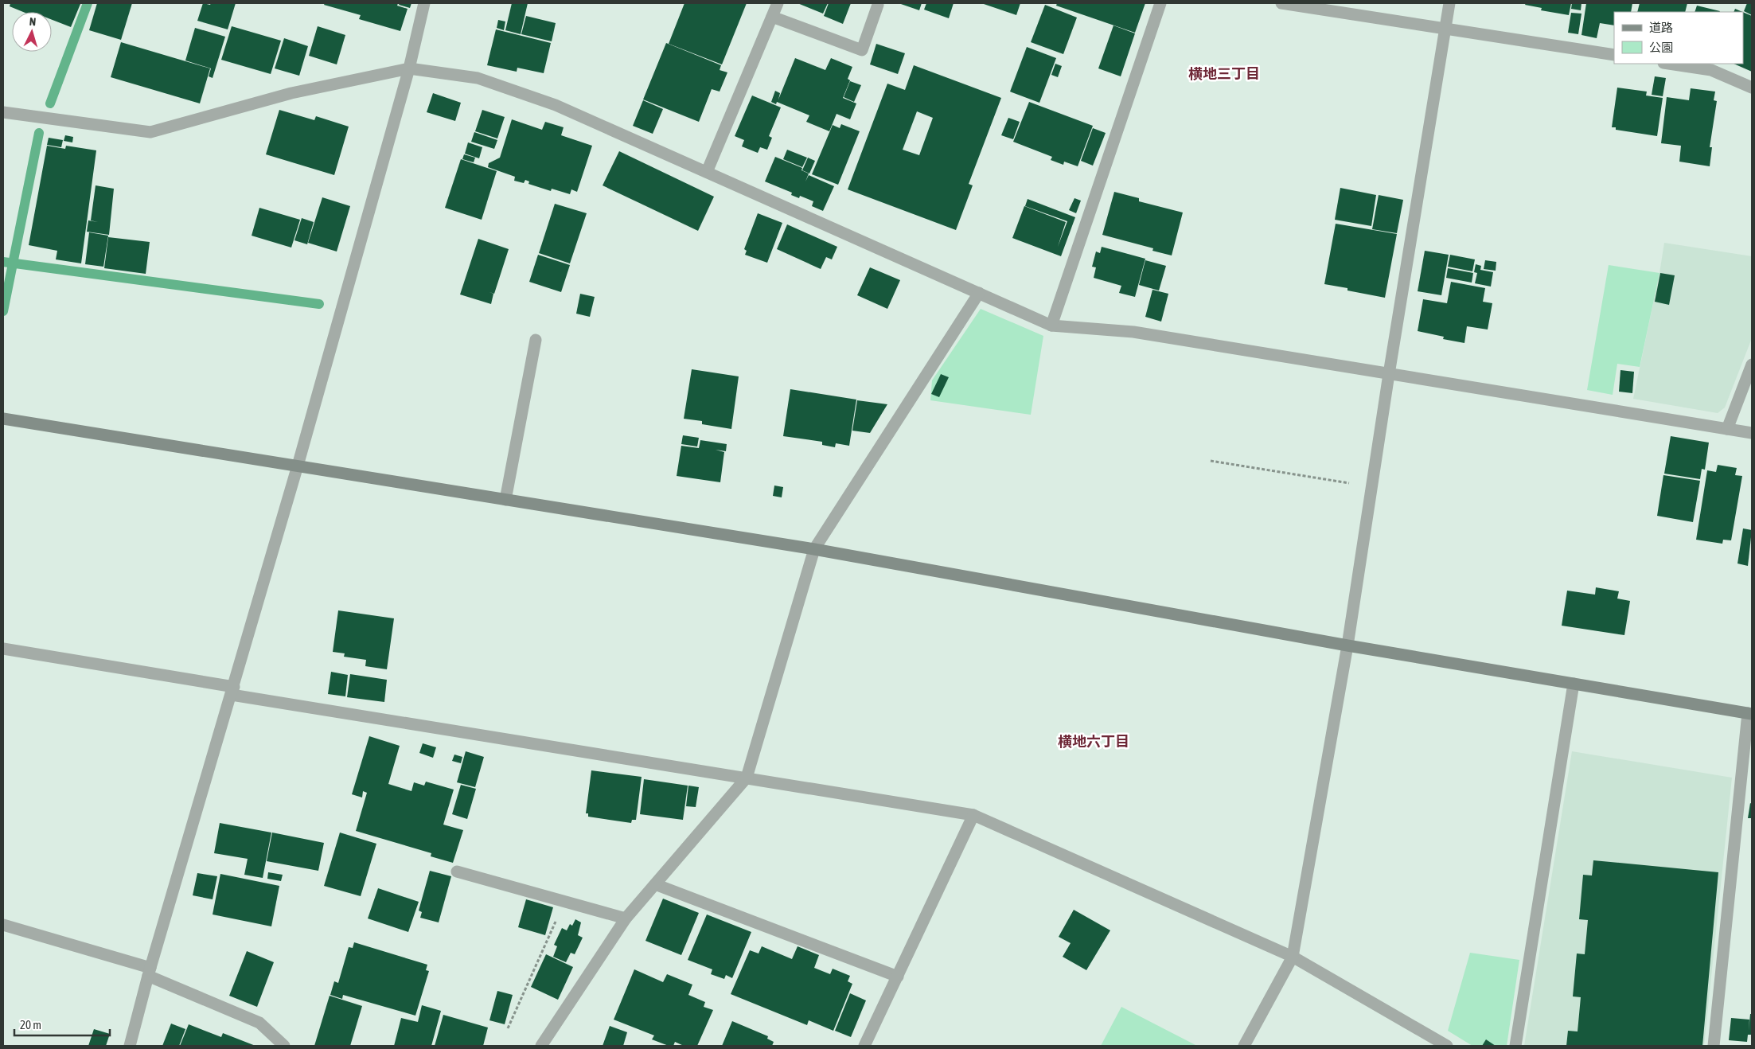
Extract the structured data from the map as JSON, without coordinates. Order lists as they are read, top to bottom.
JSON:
{
  "districts": ["横地三丁目", "横地六丁目"],
  "legend": ["道路", "公園"],
  "scale_bar": "20 m",
  "north": "top"
}
